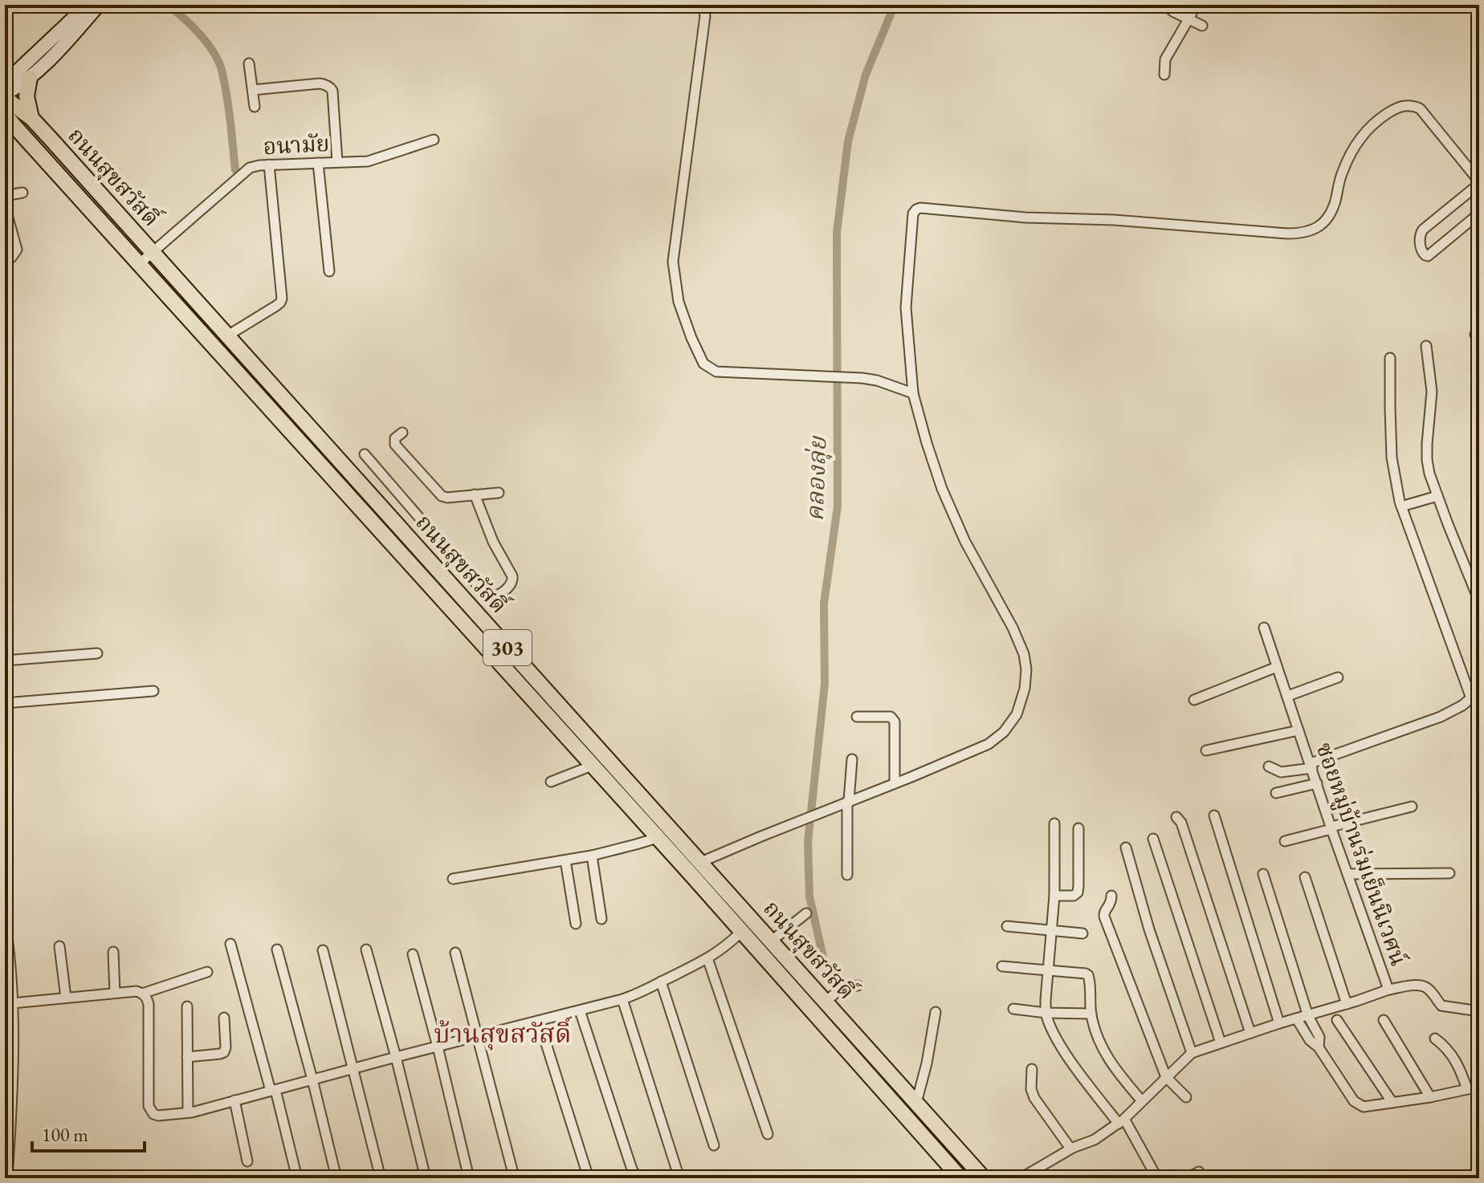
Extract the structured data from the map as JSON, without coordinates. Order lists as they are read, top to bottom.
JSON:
{
  "streets": {
    "main road": ["ถนนสุขสวัสดิ์", "303"],
    "street": ["อนามัย", "ซอยหมู่บ้านร่มเย็นนิเวศน์"]
  },
  "crossings": [
    ["อนามัย", "ถนนสุขสวัสดิ์"]
  ],
  "districts": ["บ้านสุขสวัสดิ์"],
  "water": ["คลองลุ่ย"],
  "scale_bar": "100 m"
}
